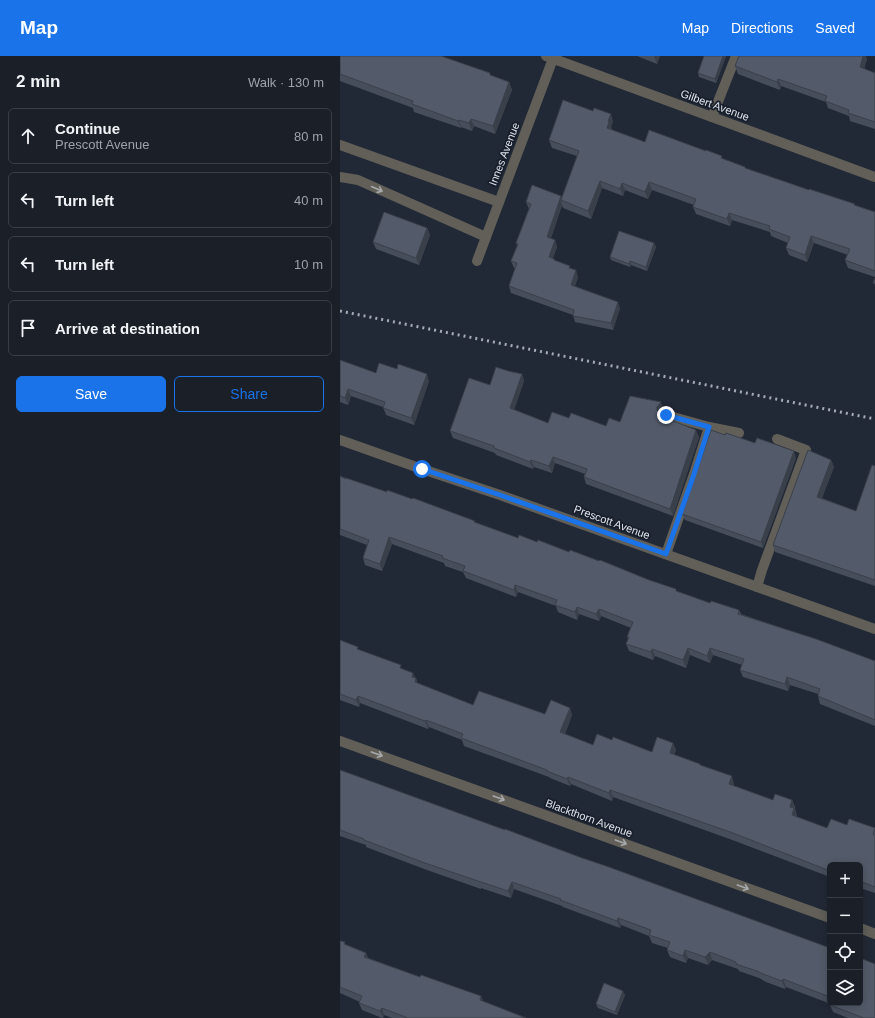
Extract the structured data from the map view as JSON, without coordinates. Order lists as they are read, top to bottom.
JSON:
{
  "streets": {
    "street": [
      "Gilbert Avenue",
      "Innes Avenue",
      "Prescott Avenue",
      "Blackthorn Avenue"
    ]
  },
  "crossings": [
    ["Gilbert Avenue", "Innes Avenue"]
  ],
  "one_way": ["Blackthorn Avenue"],
  "page": {
    "header": "Map",
    "nav": ["Map", "Directions", "Saved"],
    "heading": ["2 min", "Walk · 130 m"],
    "list": [
      ["Continue", "Prescott Avenue", "80 m"],
      ["Turn left", "40 m"],
      ["Turn left", "10 m"],
      "Arrive at destination"
    ],
    "buttons": ["Save", "Share"],
    "map_buttons": ["+", "−"]
  }
}
